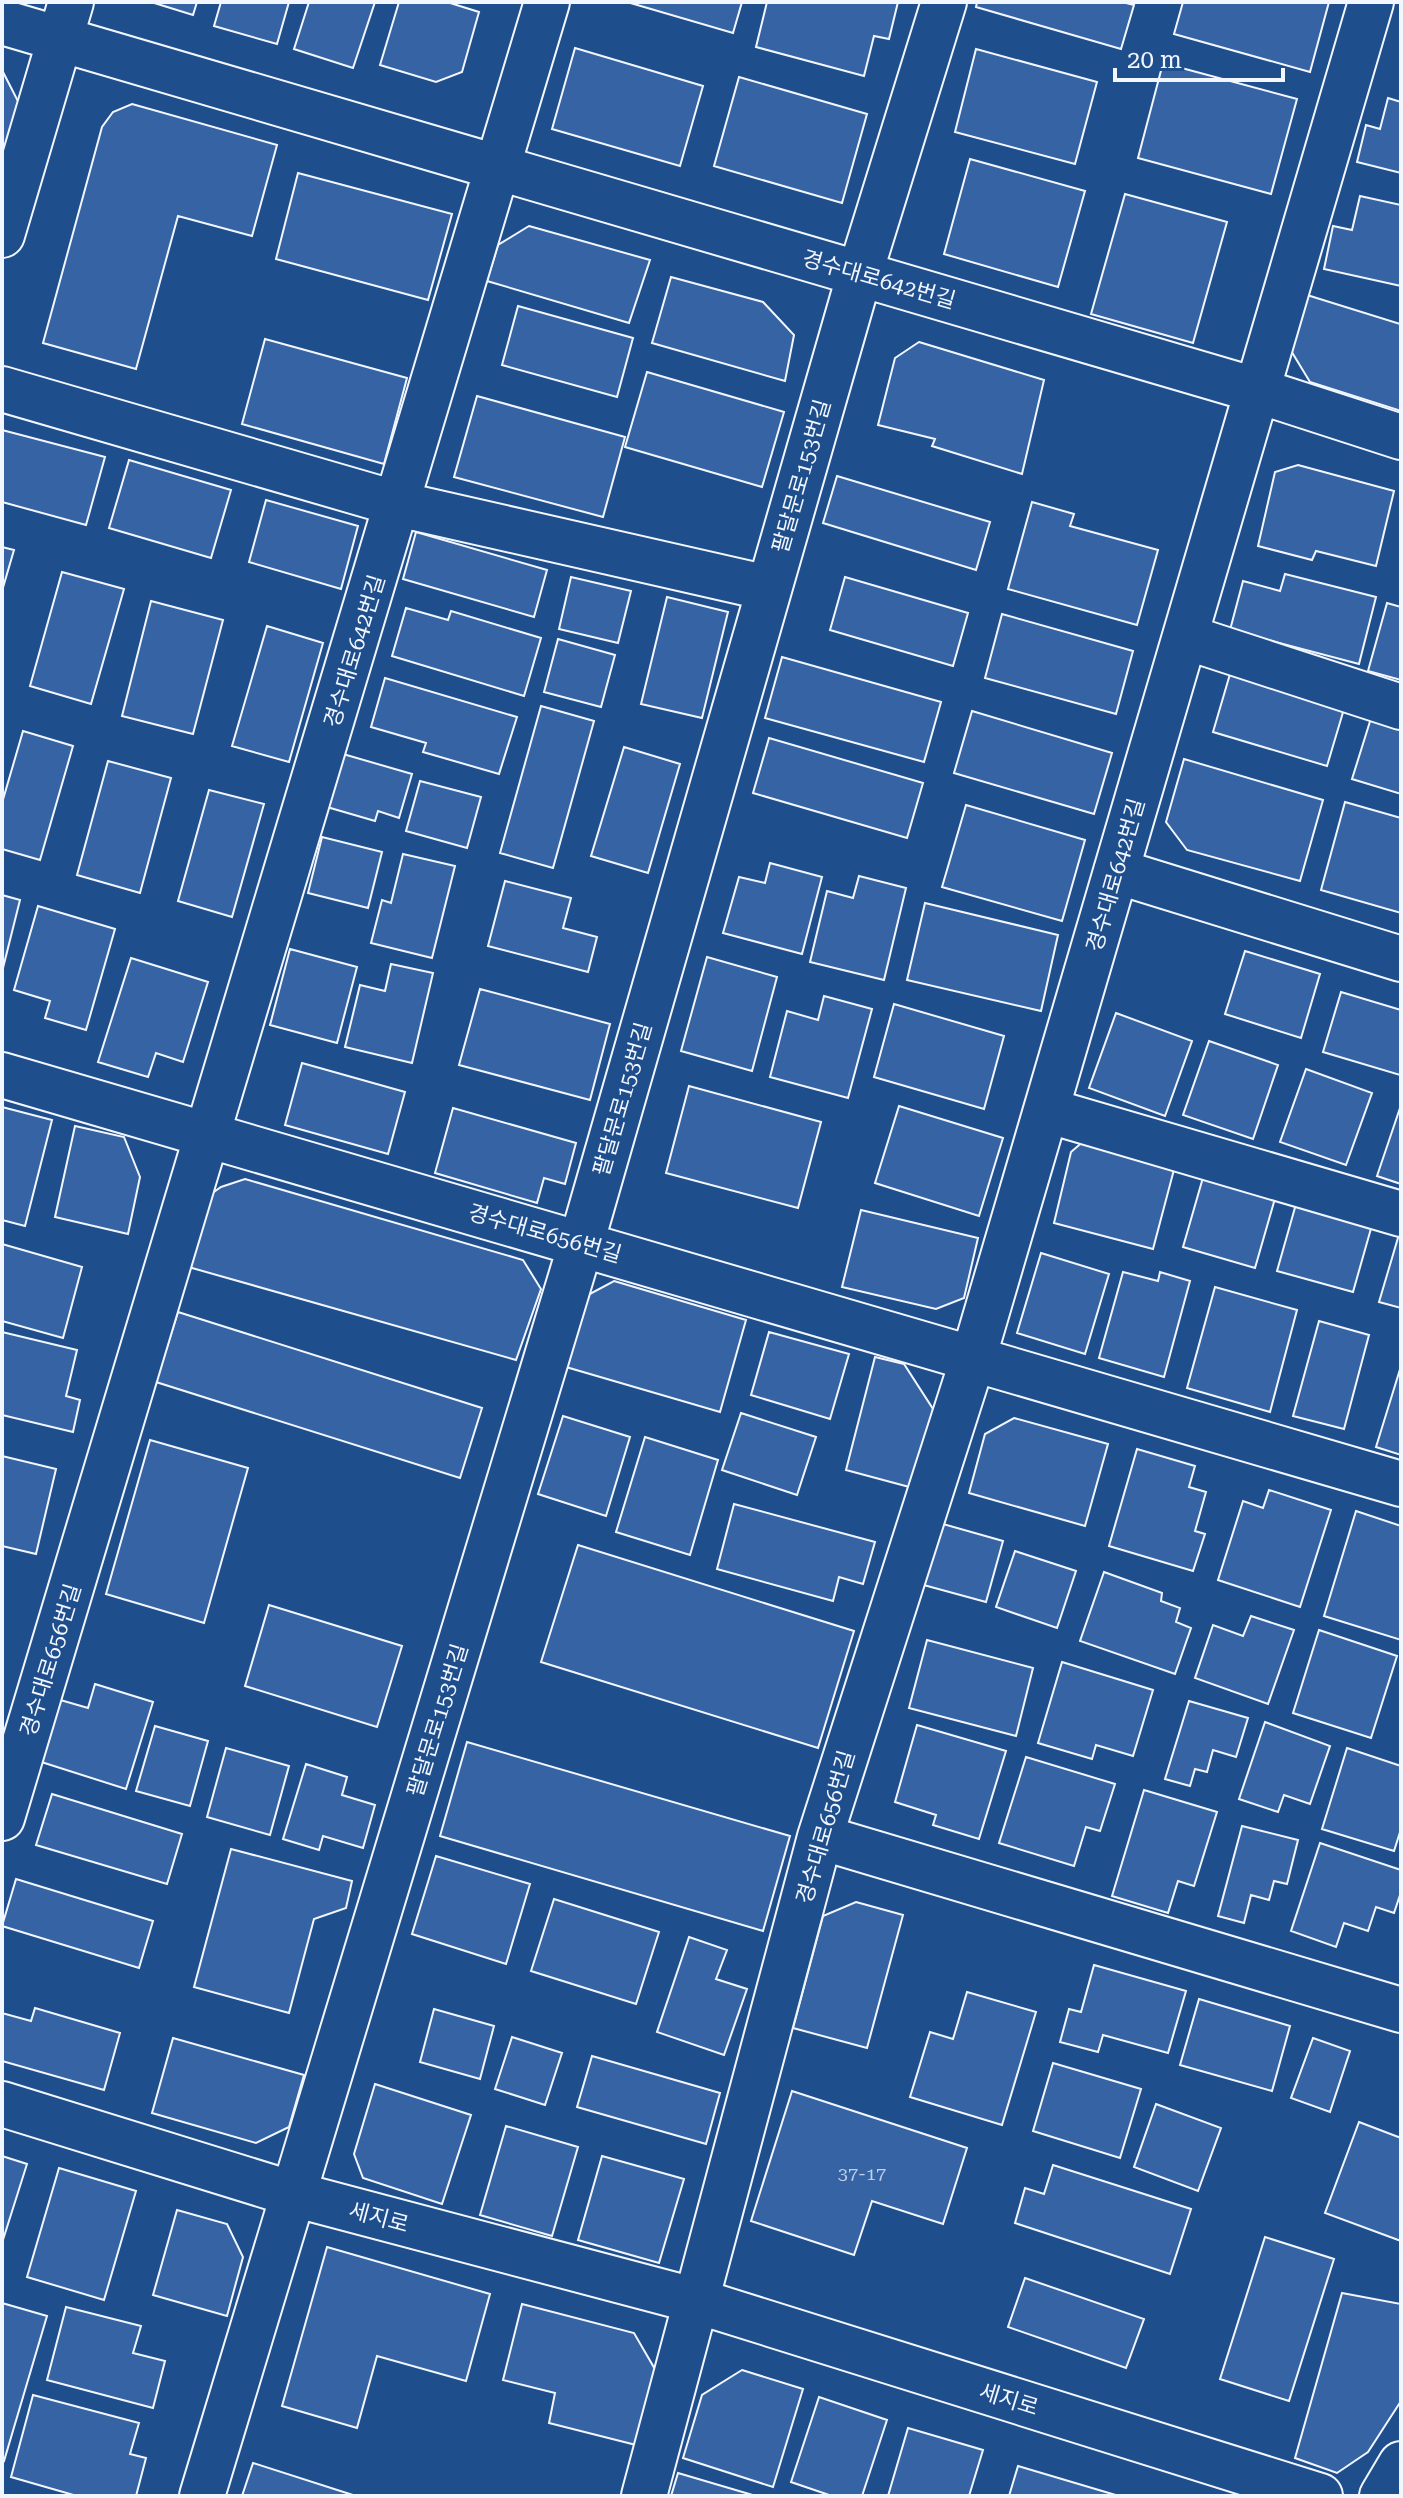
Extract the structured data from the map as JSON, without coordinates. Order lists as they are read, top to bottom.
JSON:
{
  "streets": {
    "street": [
      "경수대로642번길",
      "팔달문로153번길",
      "경수대로656번길",
      "세지로"
    ]
  },
  "crossings": [
    ["경수대로642번길", "팔달문로153번길"],
    ["경수대로642번길", "경수대로656번길"],
    ["팔달문로153번길", "경수대로656번길"],
    ["팔달문로153번길", "세지로"],
    ["경수대로656번길", "세지로"]
  ],
  "house_numbers": ["37-17"],
  "scale_bar": "20 m"
}
